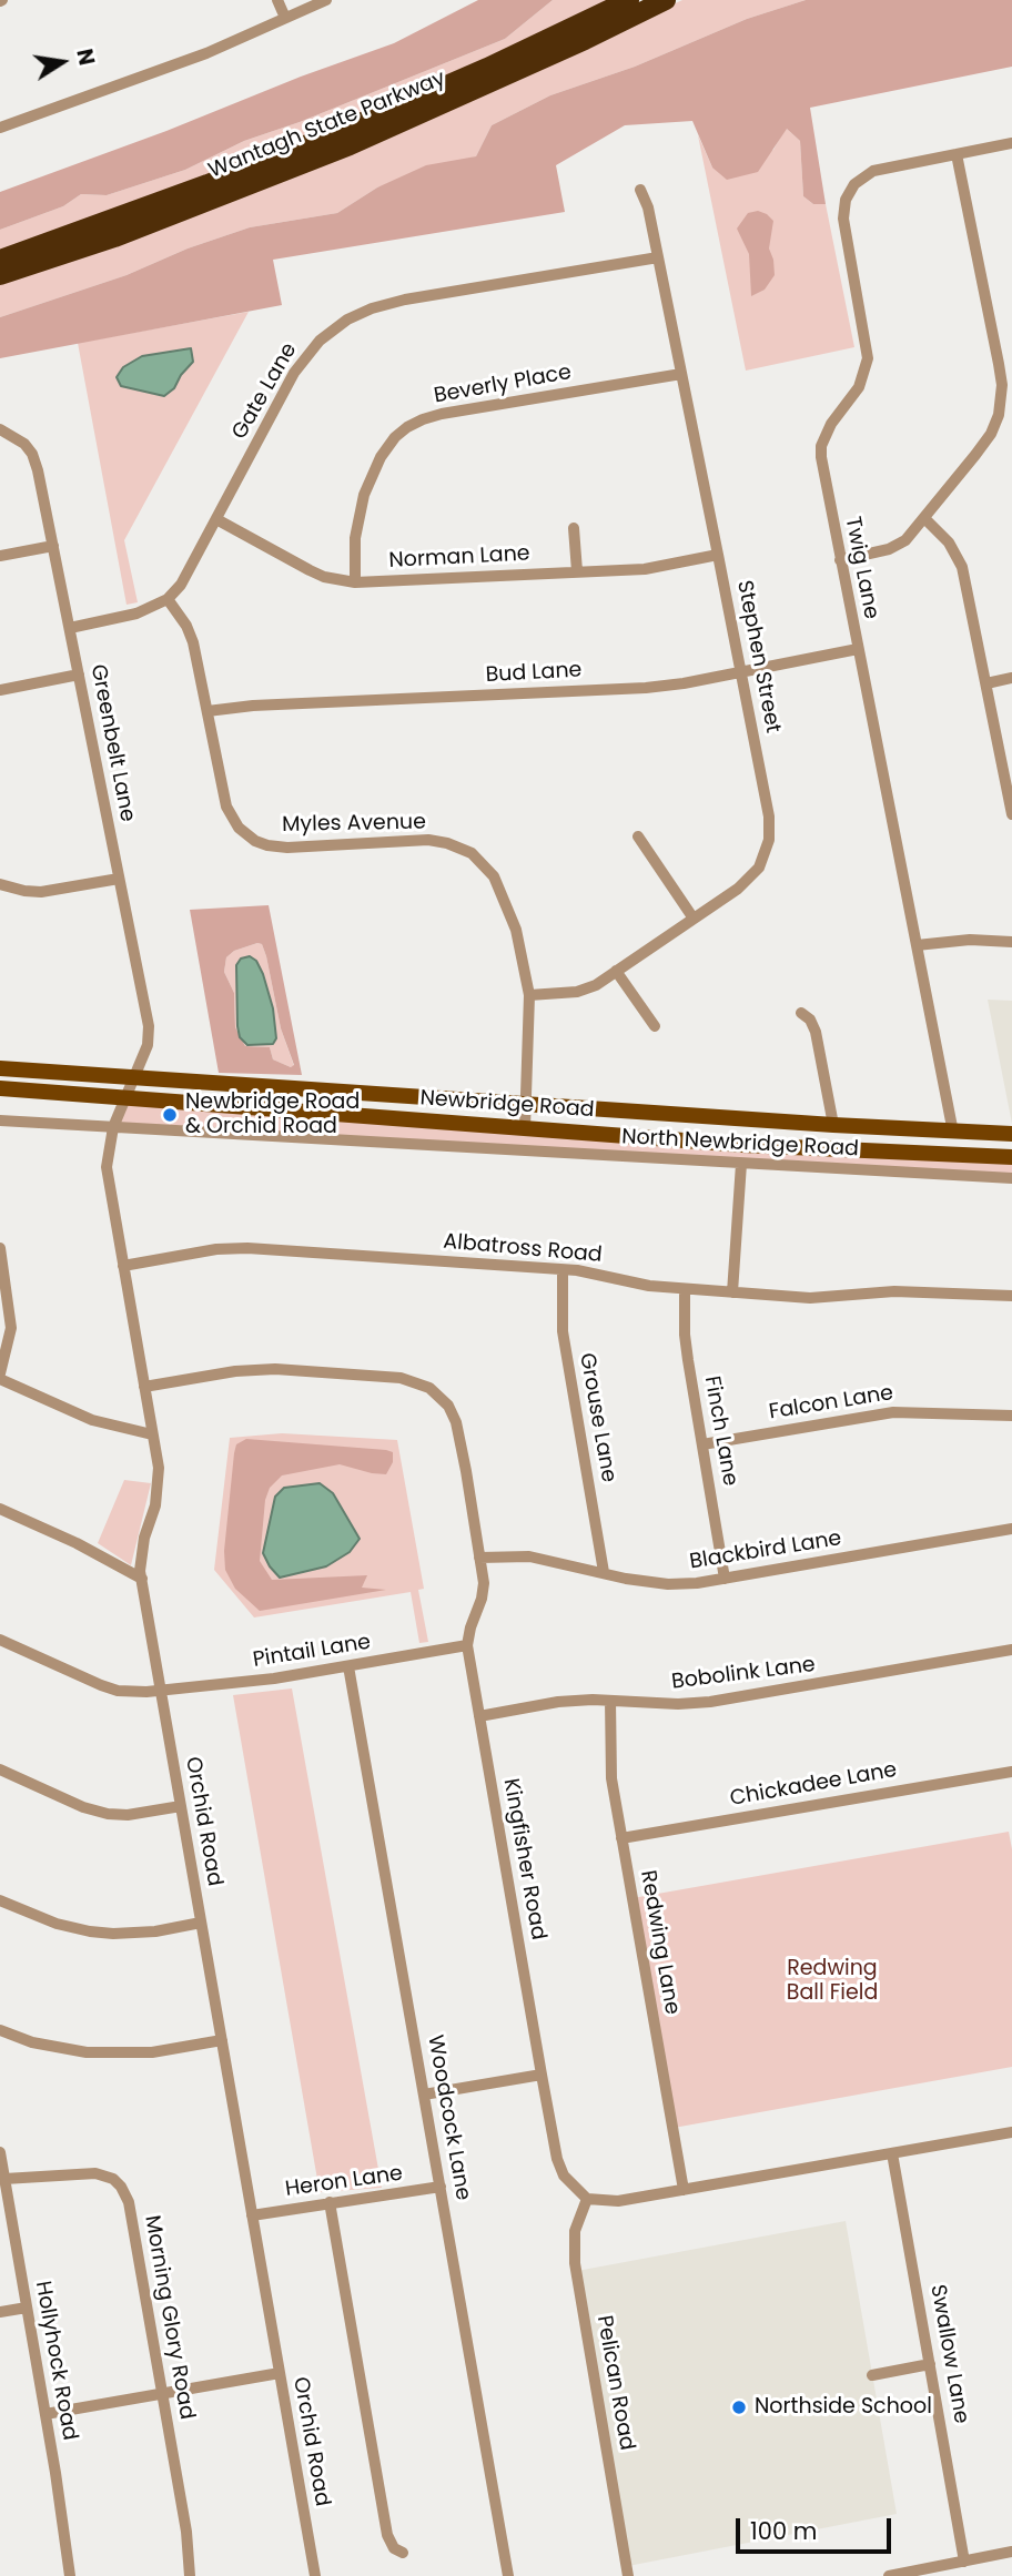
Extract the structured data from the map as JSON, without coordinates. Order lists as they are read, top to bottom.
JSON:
{
  "streets": {
    "highway": ["Wantagh State Parkway"],
    "main road": ["Newbridge Road"],
    "street": [
      "Beverly Place",
      "Gate Lane",
      "Norman Lane",
      "Twig Lane",
      "Stephen Street",
      "Bud Lane",
      "Greenbelt Lane",
      "Myles Avenue",
      "North Newbridge Road",
      "Albatross Road",
      "Falcon Lane",
      "Grouse Lane",
      "Finch Lane",
      "Blackbird Lane",
      "Pintail Lane",
      "Bobolink Lane",
      "Chickadee Lane",
      "Orchid Road",
      "Kingfisher Road",
      "Redwing Lane",
      "Woodcock Lane",
      "Heron Lane",
      "Morning Glory Road",
      "Swallow Lane",
      "Hollyhock Road",
      "Pelican Road"
    ]
  },
  "crossings": [
    ["Beverly Place", "Norman Lane"],
    ["Beverly Place", "Stephen Street"],
    ["Gate Lane", "Norman Lane"],
    ["Gate Lane", "Stephen Street"],
    ["Gate Lane", "Myles Avenue"],
    ["Norman Lane", "Stephen Street"],
    ["Twig Lane", "Bud Lane"],
    ["Twig Lane", "Newbridge Road"],
    ["Stephen Street", "Bud Lane"],
    ["Stephen Street", "Myles Avenue"],
    ["Bud Lane", "Myles Avenue"],
    ["Greenbelt Lane", "Newbridge Road"],
    ["Greenbelt Lane", "Orchid Road"],
    ["Myles Avenue", "Newbridge Road"],
    ["Newbridge Road", "Orchid Road"],
    ["North Newbridge Road", "Orchid Road"],
    ["Albatross Road", "Grouse Lane"],
    ["Albatross Road", "Finch Lane"],
    ["Albatross Road", "Orchid Road"],
    ["Falcon Lane", "Finch Lane"],
    ["Grouse Lane", "Blackbird Lane"],
    ["Finch Lane", "Blackbird Lane"],
    ["Blackbird Lane", "Kingfisher Road"],
    ["Pintail Lane", "Orchid Road"],
    ["Pintail Lane", "Kingfisher Road"],
    ["Pintail Lane", "Woodcock Lane"],
    ["Bobolink Lane", "Kingfisher Road"],
    ["Bobolink Lane", "Redwing Lane"],
    ["Chickadee Lane", "Redwing Lane"],
    ["Orchid Road", "Kingfisher Road"],
    ["Orchid Road", "Heron Lane"],
    ["Kingfisher Road", "Pelican Road"],
    ["Woodcock Lane", "Heron Lane"],
    ["Morning Glory Road", "Hollyhock Road"]
  ],
  "parks": ["Redwing Ball Field"],
  "places": ["Newbridge Road & Orchid Road", "Northside School"],
  "scale_bar": "100 m",
  "north": "right"
}
